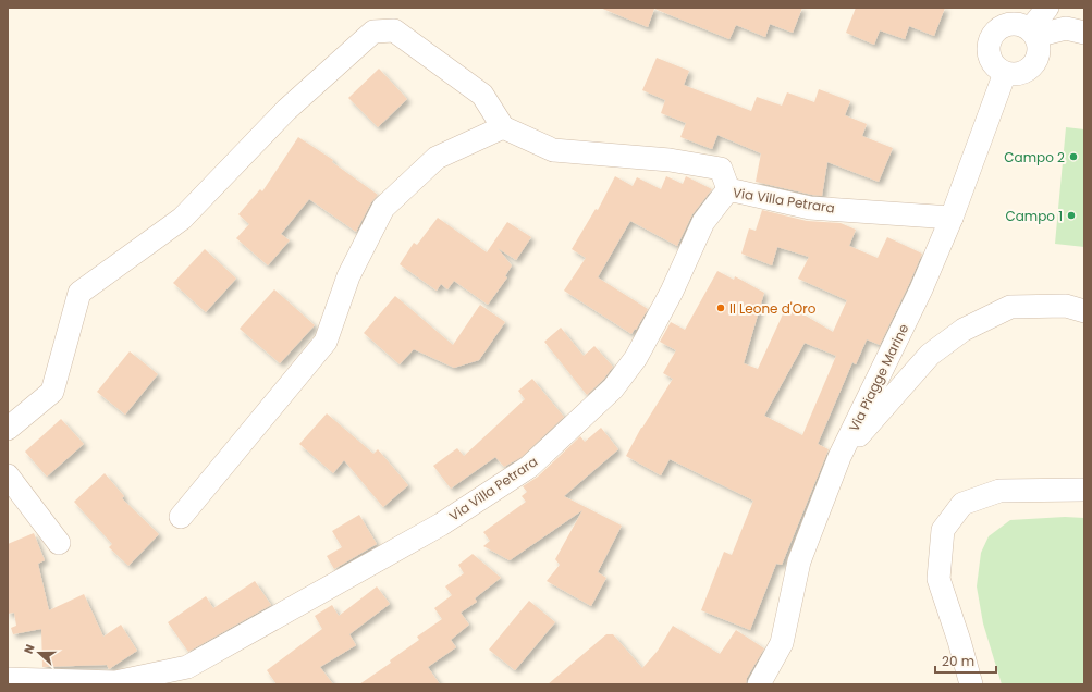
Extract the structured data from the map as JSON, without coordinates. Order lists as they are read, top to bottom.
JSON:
{
  "streets": {
    "street": ["Via Villa Petrara", "Via Piagge Marine"]
  },
  "crossings": [
    ["Via Villa Petrara", "Via Piagge Marine"]
  ],
  "places": ["Campo 2", "Campo 1", "Il Leone d'Oro"],
  "scale_bar": "20 m",
  "north": "left"
}
